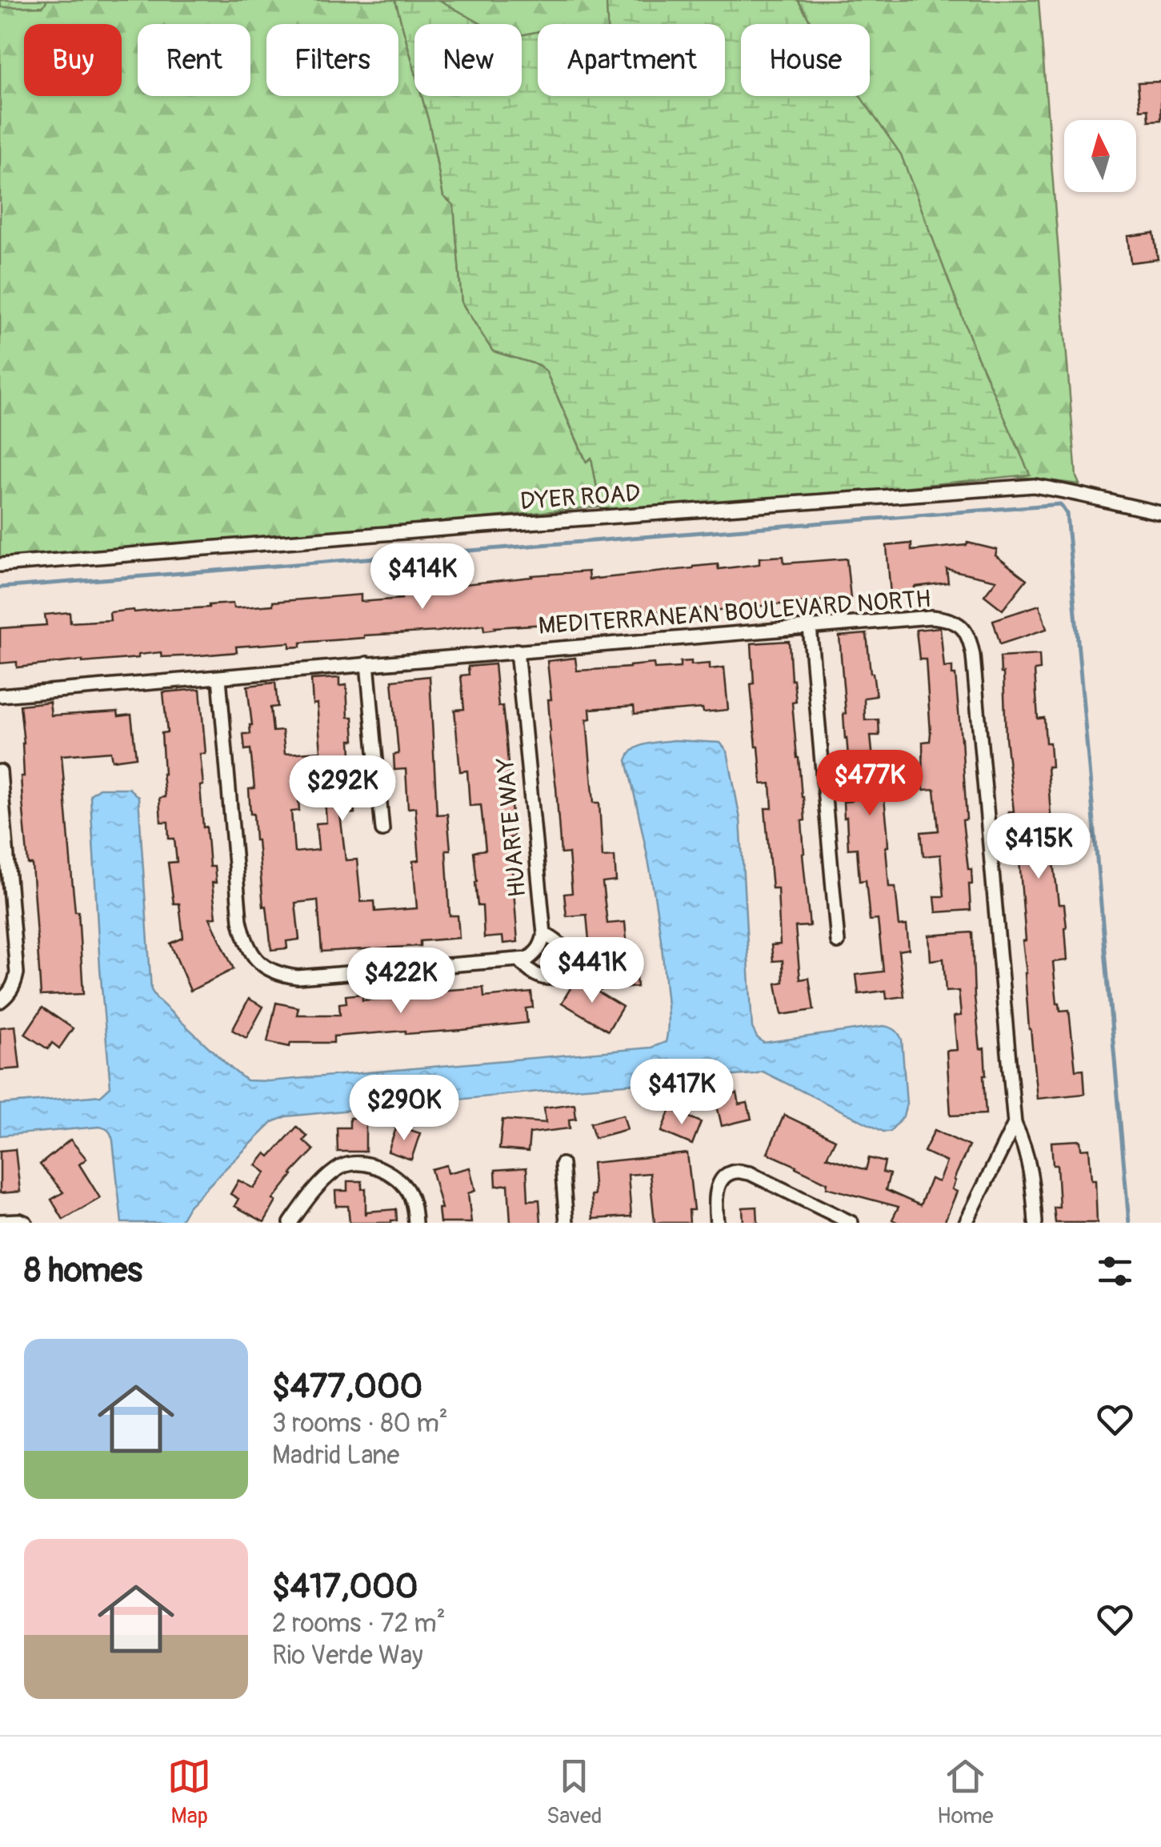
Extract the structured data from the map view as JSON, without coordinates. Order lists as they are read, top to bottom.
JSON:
{
  "streets": {
    "street": ["DYER ROAD", "MEDITERRANEAN BOULEVARD NORTH", "HUARTE WAY"]
  },
  "crossings": [
    ["MEDITERRANEAN BOULEVARD NORTH", "HUARTE WAY"]
  ],
  "north": "top",
  "page": {
    "chip": [
      "Buy",
      "Rent",
      "Filters",
      "New",
      "Apartment",
      "House"
    ],
    "price": [
      "$414K",
      "$477K",
      "$292K",
      "$415K",
      "$441K",
      "$422K",
      "$417K",
      "$290K"
    ],
    "heading": "8 homes",
    "list": [
      {
        "name": "$477,000",
        "note": "3 rooms · 80 m² · Madrid Lane"
      },
      {
        "name": "$417,000",
        "note": "2 rooms · 72 m² · Rio Verde Way"
      }
    ],
    "tabs": ["Map", "Saved", "Home"]
  }
}
